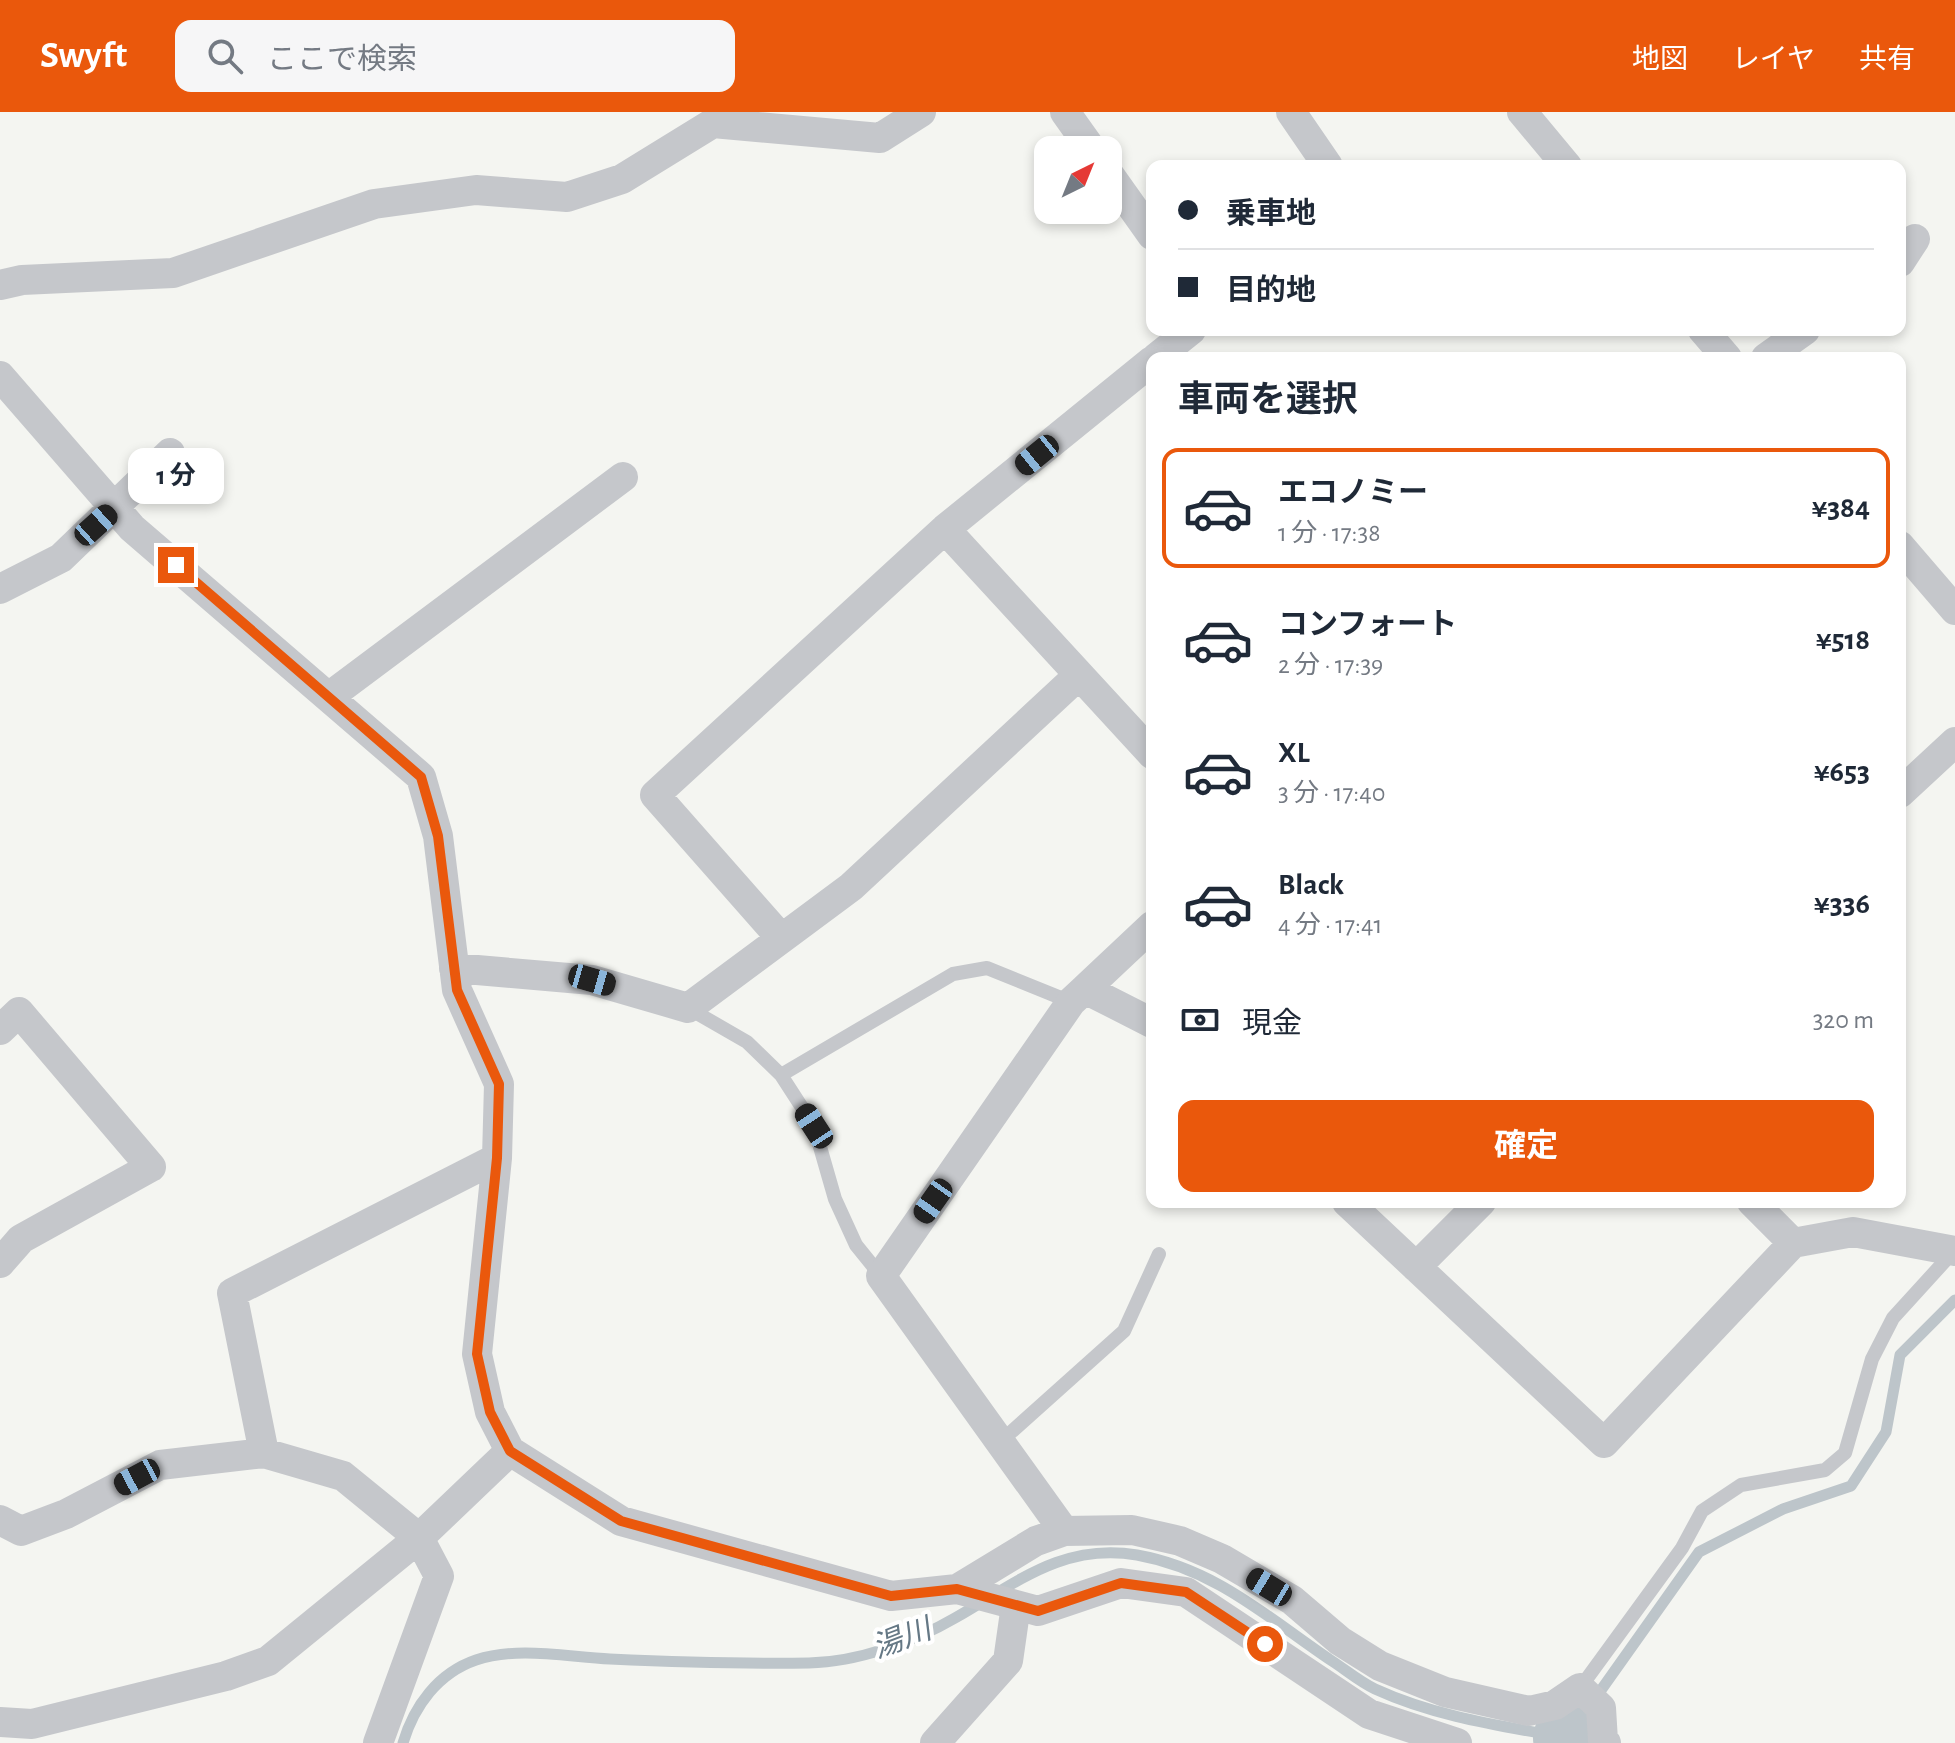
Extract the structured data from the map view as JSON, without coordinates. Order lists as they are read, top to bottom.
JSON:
{
  "water": ["湯川"],
  "north": "top right",
  "page": {
    "header": "Swyft",
    "search": "ここで検索",
    "nav": ["地図", "レイヤ", "共有"],
    "banner": ["乗車地", "目的地"],
    "heading": "車両を選択",
    "bubble": "1 分",
    "list": [
      {
        "name": "エコノミー",
        "note": "1 分 · 17:38",
        "value": "¥384"
      },
      {
        "name": "コンフォート",
        "note": "2 分 · 17:39",
        "value": "¥518"
      },
      {
        "name": "XL",
        "note": "3 分 · 17:40",
        "value": "¥653"
      },
      {
        "name": "Black",
        "note": "4 分 · 17:41",
        "value": "¥336"
      }
    ],
    "pay": ["現金", "320 m"],
    "buttons": "確定"
  }
}
